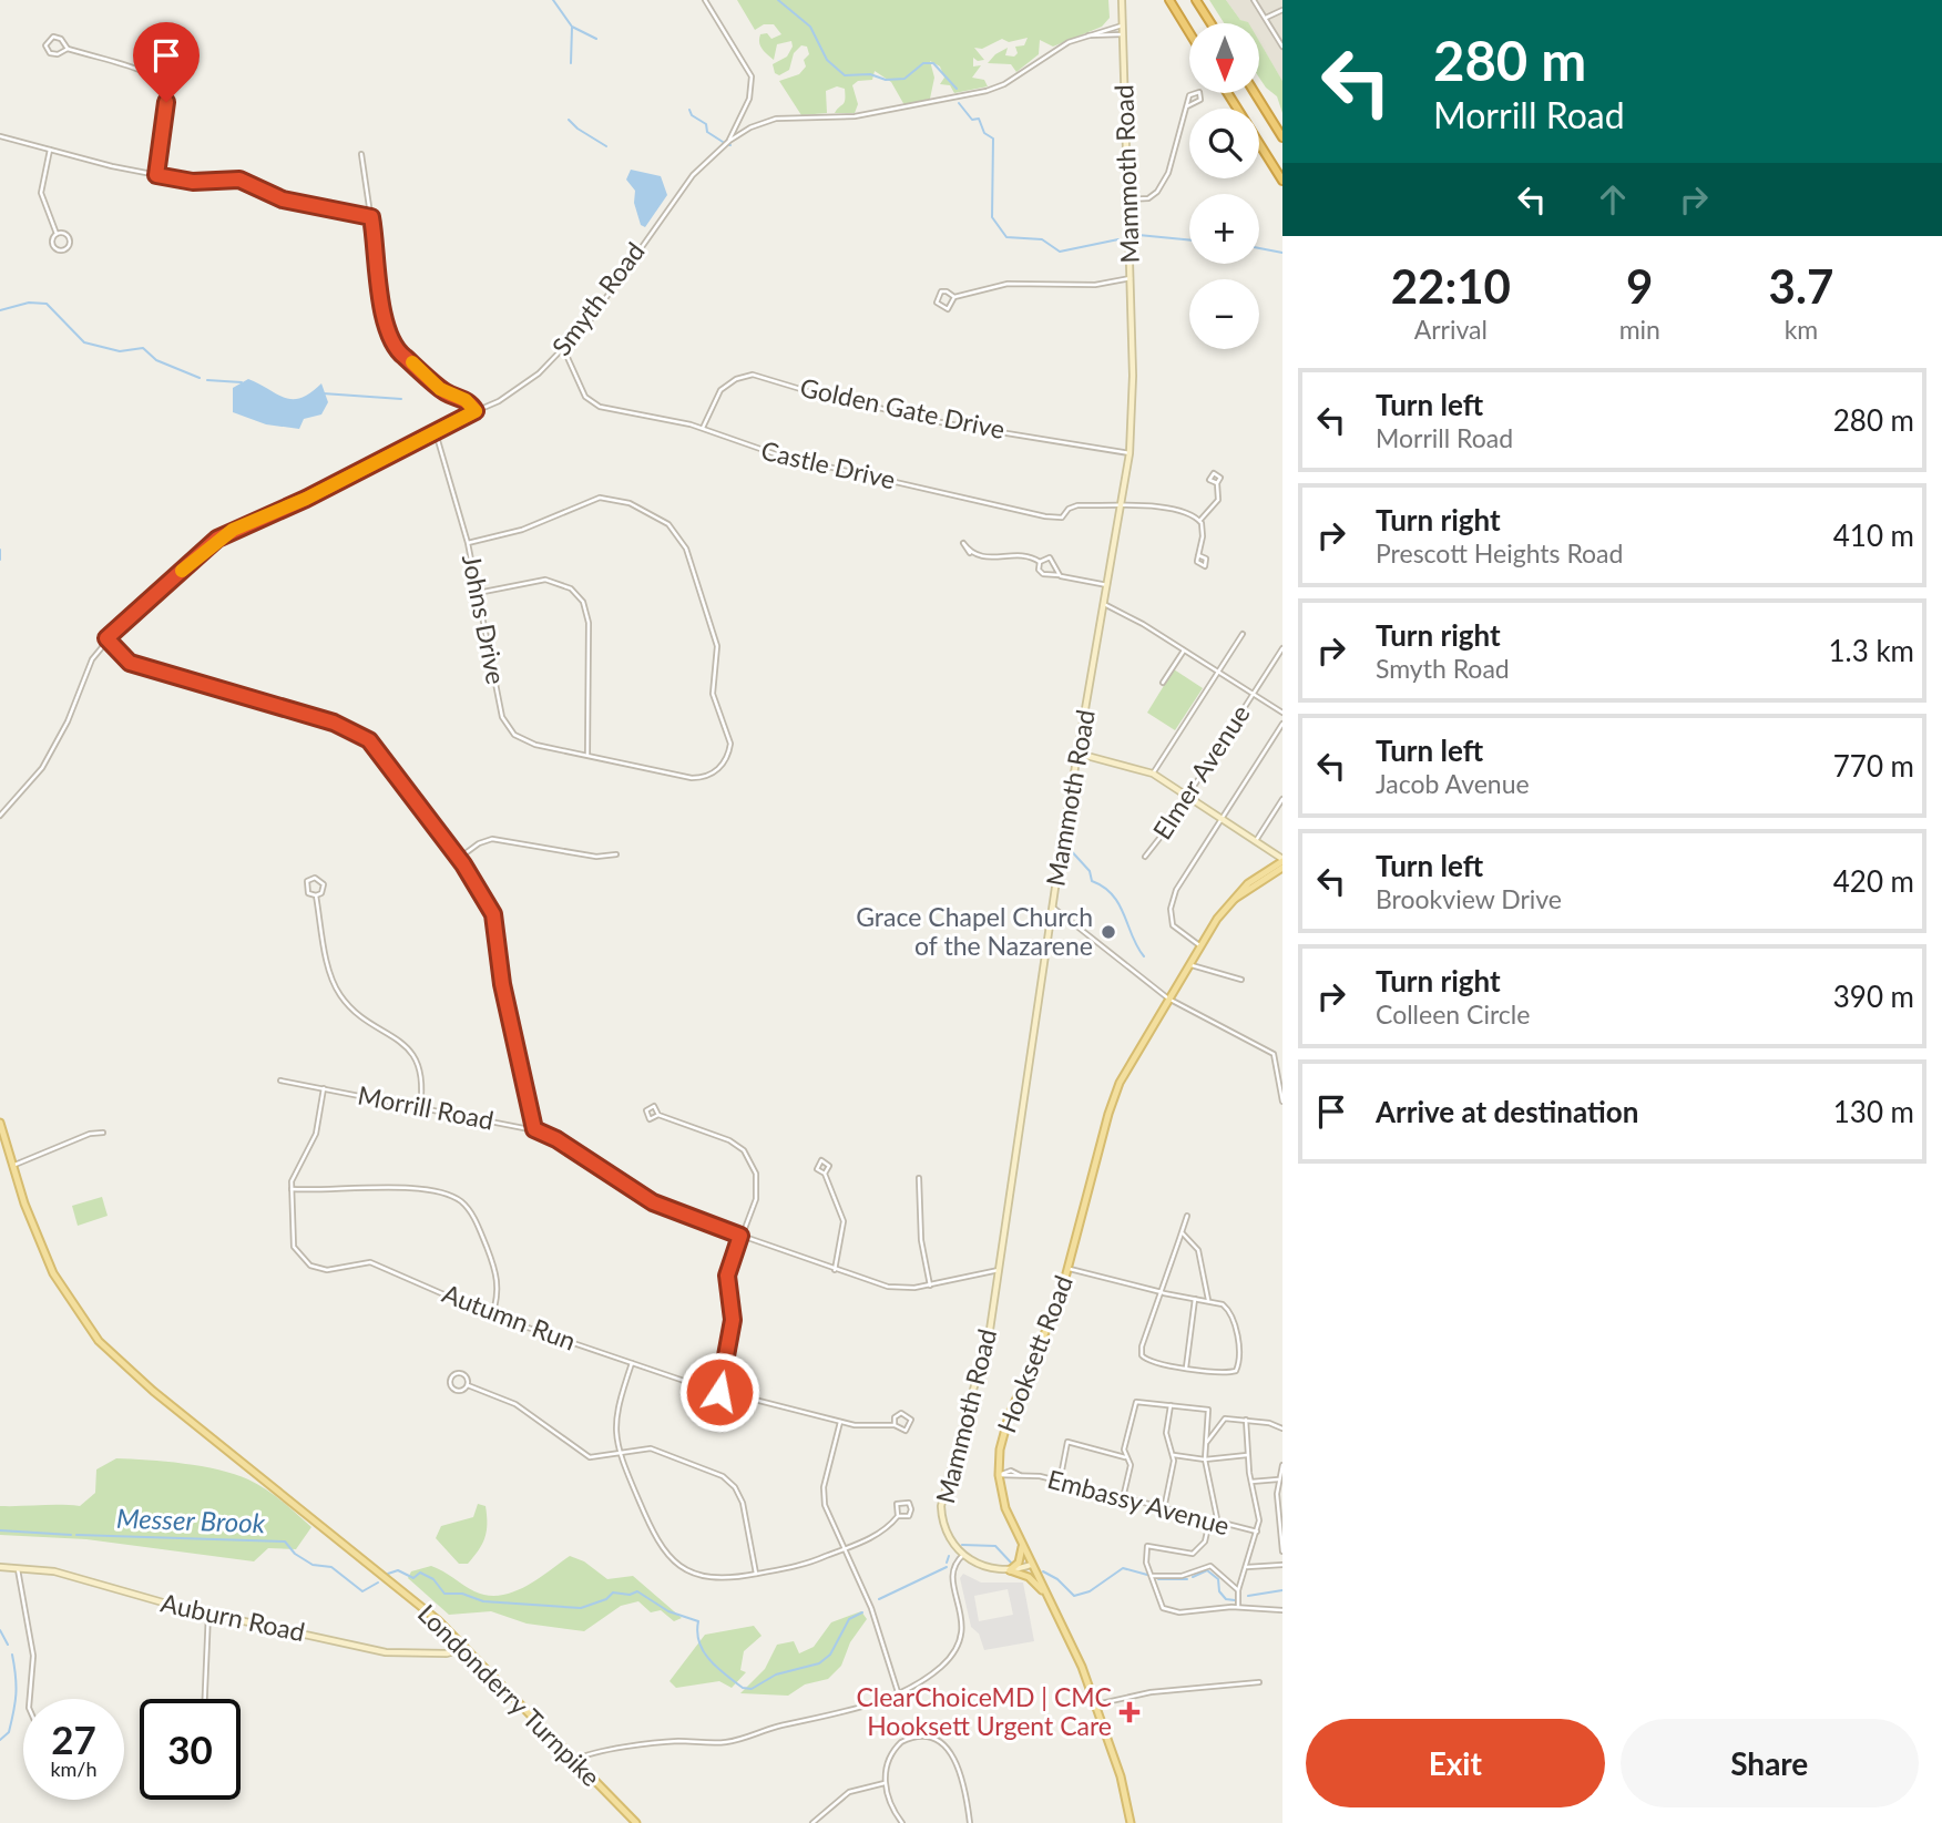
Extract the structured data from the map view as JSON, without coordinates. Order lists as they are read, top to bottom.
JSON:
{
  "streets": {
    "main road": [
      "Mammoth Road",
      "Hooksett Road",
      "Auburn Road",
      "Londonderry Turnpike"
    ],
    "street": [
      "Smyth Road",
      "Golden Gate Drive",
      "Castle Drive",
      "Johns Drive",
      "Elmer Avenue",
      "Morrill Road",
      "Autumn Run",
      "Embassy Avenue"
    ]
  },
  "crossings": [
    ["Mammoth Road", "Smyth Road"],
    ["Mammoth Road", "Golden Gate Drive"],
    ["Mammoth Road", "Castle Drive"],
    ["Mammoth Road", "Morrill Road"],
    ["Smyth Road", "Castle Drive"],
    ["Smyth Road", "Johns Drive"],
    ["Golden Gate Drive", "Castle Drive"],
    ["Morrill Road", "Autumn Run"],
    ["Hooksett Road", "Embassy Avenue"],
    ["Auburn Road", "Londonderry Turnpike"]
  ],
  "water": ["Messer Brook"],
  "places": {
    "other": ["Grace Chapel Church of the Nazarene"],
    "health": ["ClearChoiceMD | CMC Hooksett Urgent Care"]
  },
  "north": "bottom",
  "page": {
    "turn": ["280 m", "Morrill Road"],
    "map_buttons": ["+", "−"],
    "eta": [
      "22:10",
      "Arrival",
      "9",
      "min",
      "3.7",
      "km"
    ],
    "list": [
      {
        "name": "Turn left",
        "note": "Morrill Road",
        "value": "280 m"
      },
      {
        "name": "Turn right",
        "note": "Prescott Heights Road",
        "value": "410 m"
      },
      {
        "name": "Turn right",
        "note": "Smyth Road",
        "value": "1.3 km"
      },
      {
        "name": "Turn left",
        "note": "Jacob Avenue",
        "value": "770 m"
      },
      {
        "name": "Turn left",
        "note": "Brookview Drive",
        "value": "420 m"
      },
      {
        "name": "Turn right",
        "note": "Colleen Circle",
        "value": "390 m"
      },
      {
        "name": "Arrive at destination",
        "value": "130 m"
      }
    ],
    "speed": "27 km/h",
    "limit": "30",
    "buttons": ["Exit", "Share"]
  }
}
